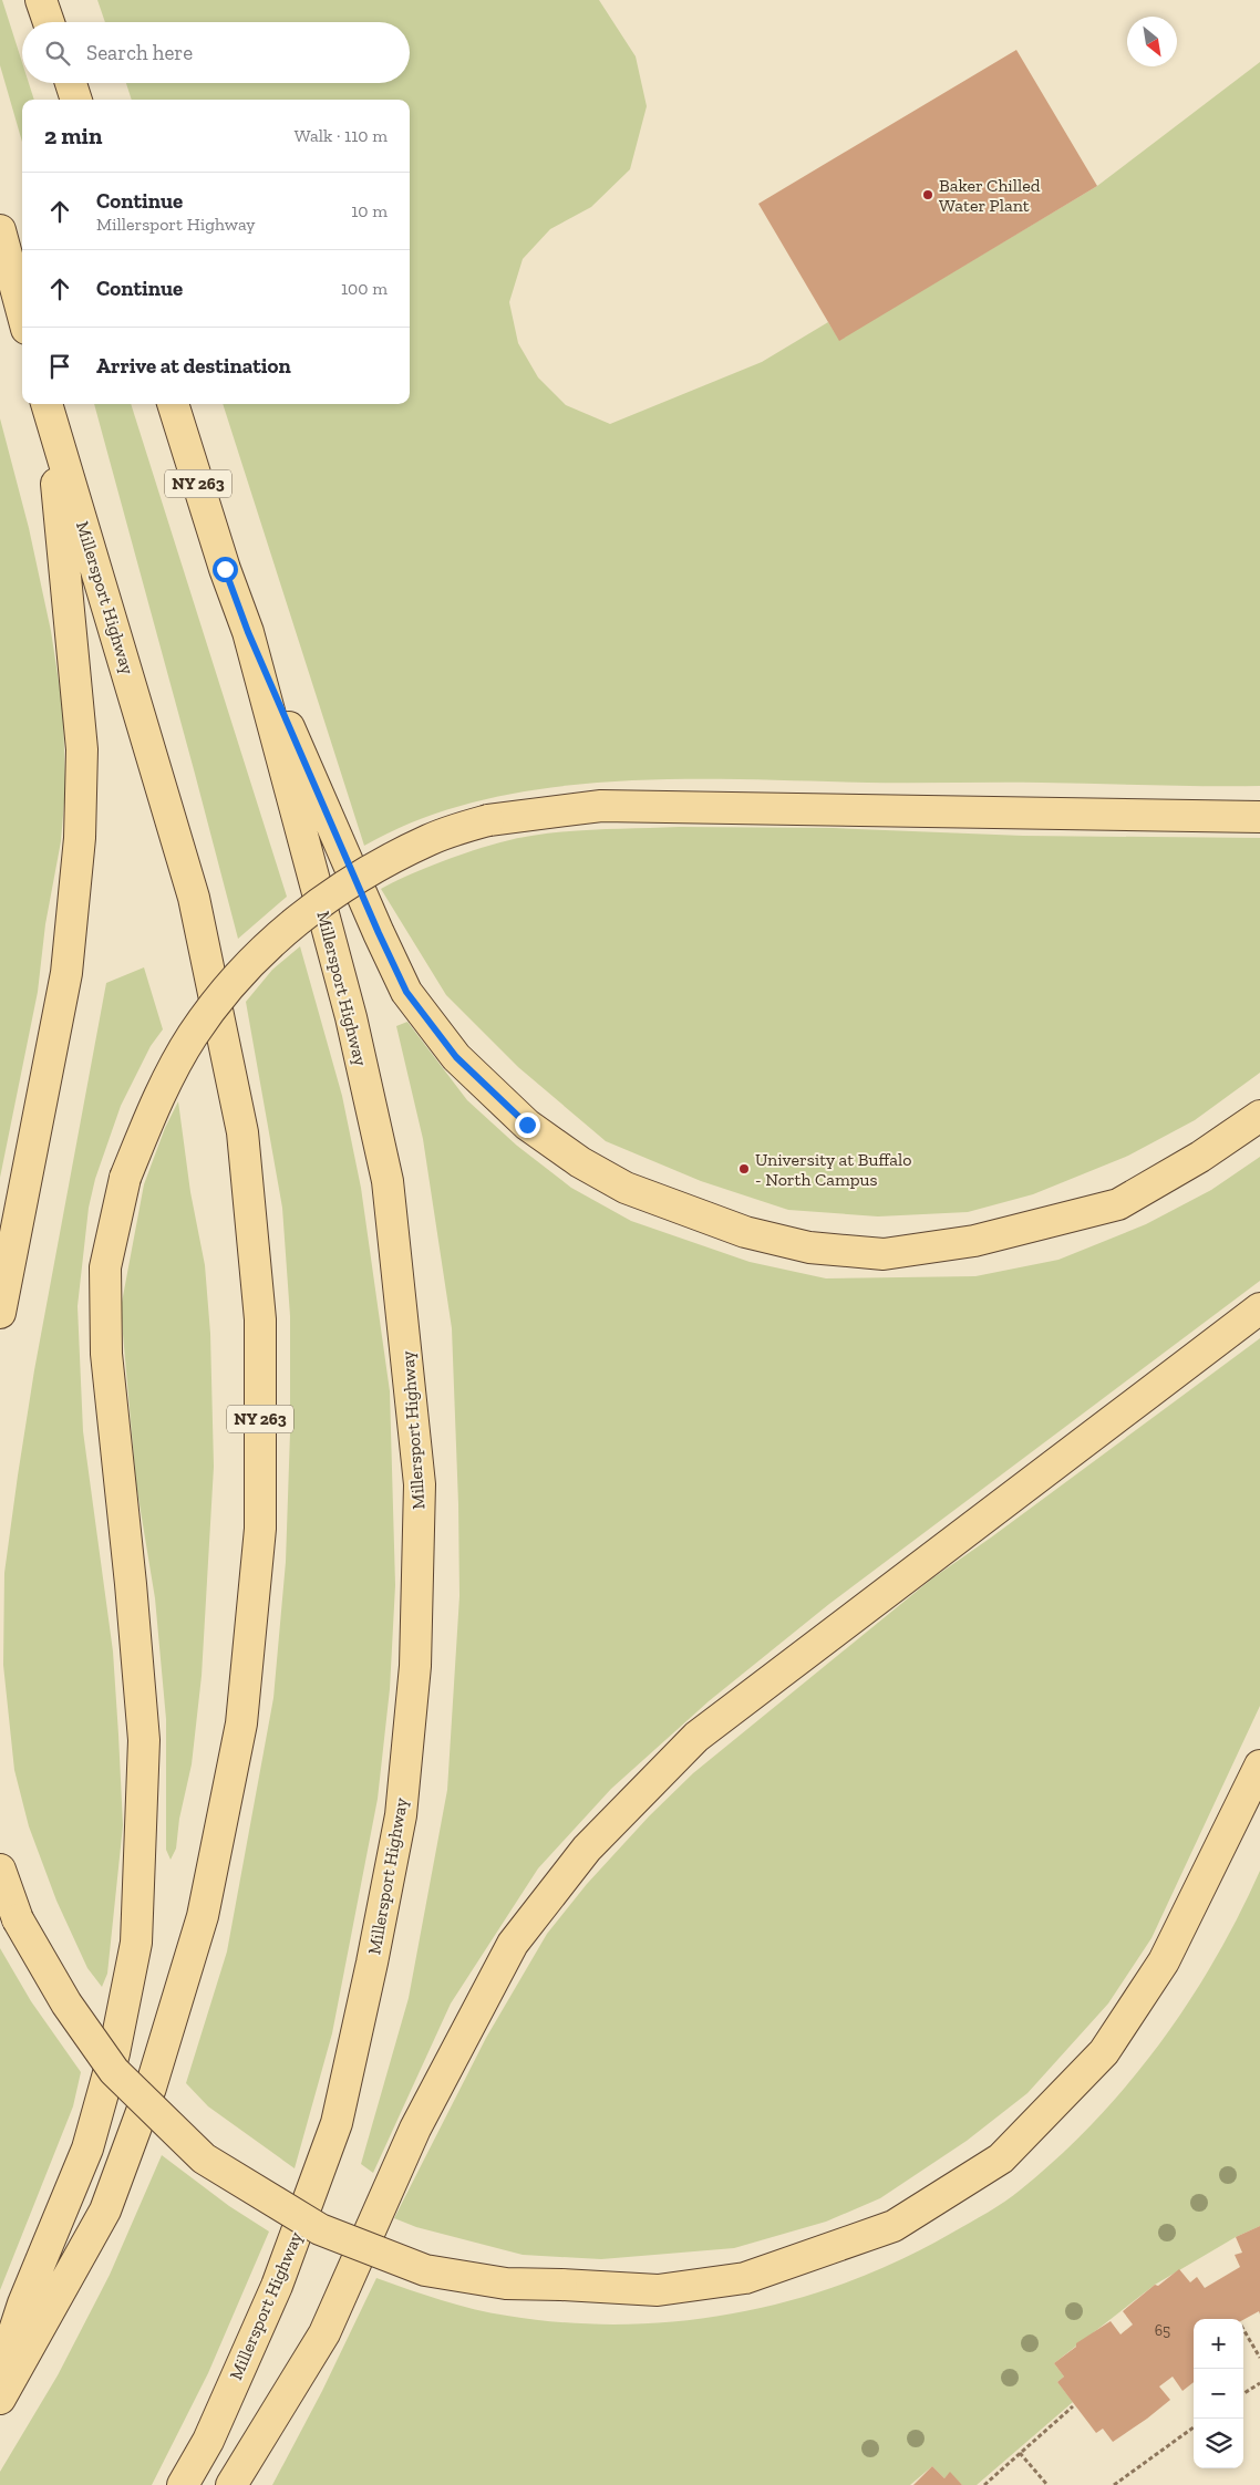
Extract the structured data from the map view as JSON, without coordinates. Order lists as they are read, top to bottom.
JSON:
{
  "streets": {
    "main road": ["NY 263", "Millersport Highway"]
  },
  "places": ["Baker Chilled Water Plant", "University at Buffalo - North Campus"],
  "house_numbers": ["65"],
  "north": "bottom right",
  "page": {
    "search": "Search here",
    "heading": ["2 min", "Walk · 110 m"],
    "list": [
      ["Continue", "Millersport Highway", "10 m"],
      ["Continue", "100 m"],
      "Arrive at destination"
    ],
    "map_buttons": ["+", "−"]
  }
}
